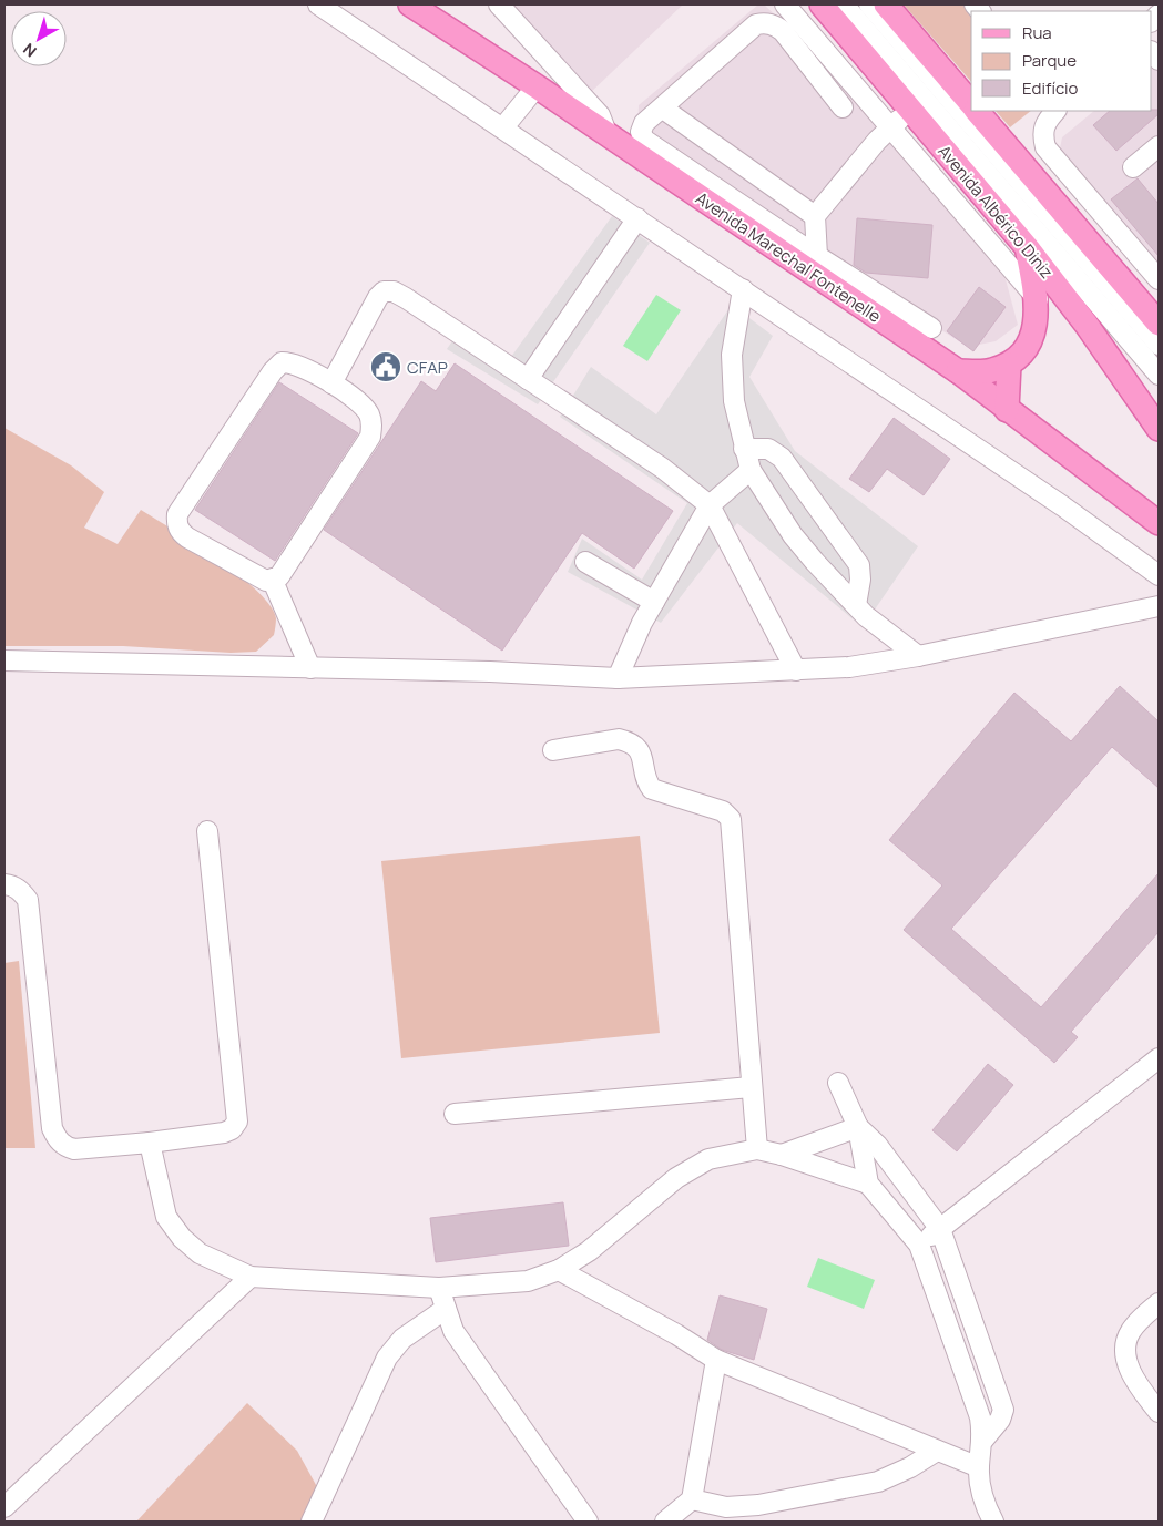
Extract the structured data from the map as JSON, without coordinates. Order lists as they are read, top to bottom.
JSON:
{
  "streets": {
    "main road": ["Avenida Albérico Diniz", "Avenida Marechal Fontenelle"]
  },
  "places": {
    "public building": ["CFAP"]
  },
  "legend": ["Rua", "Parque", "Edifício"],
  "north": "bottom left"
}
